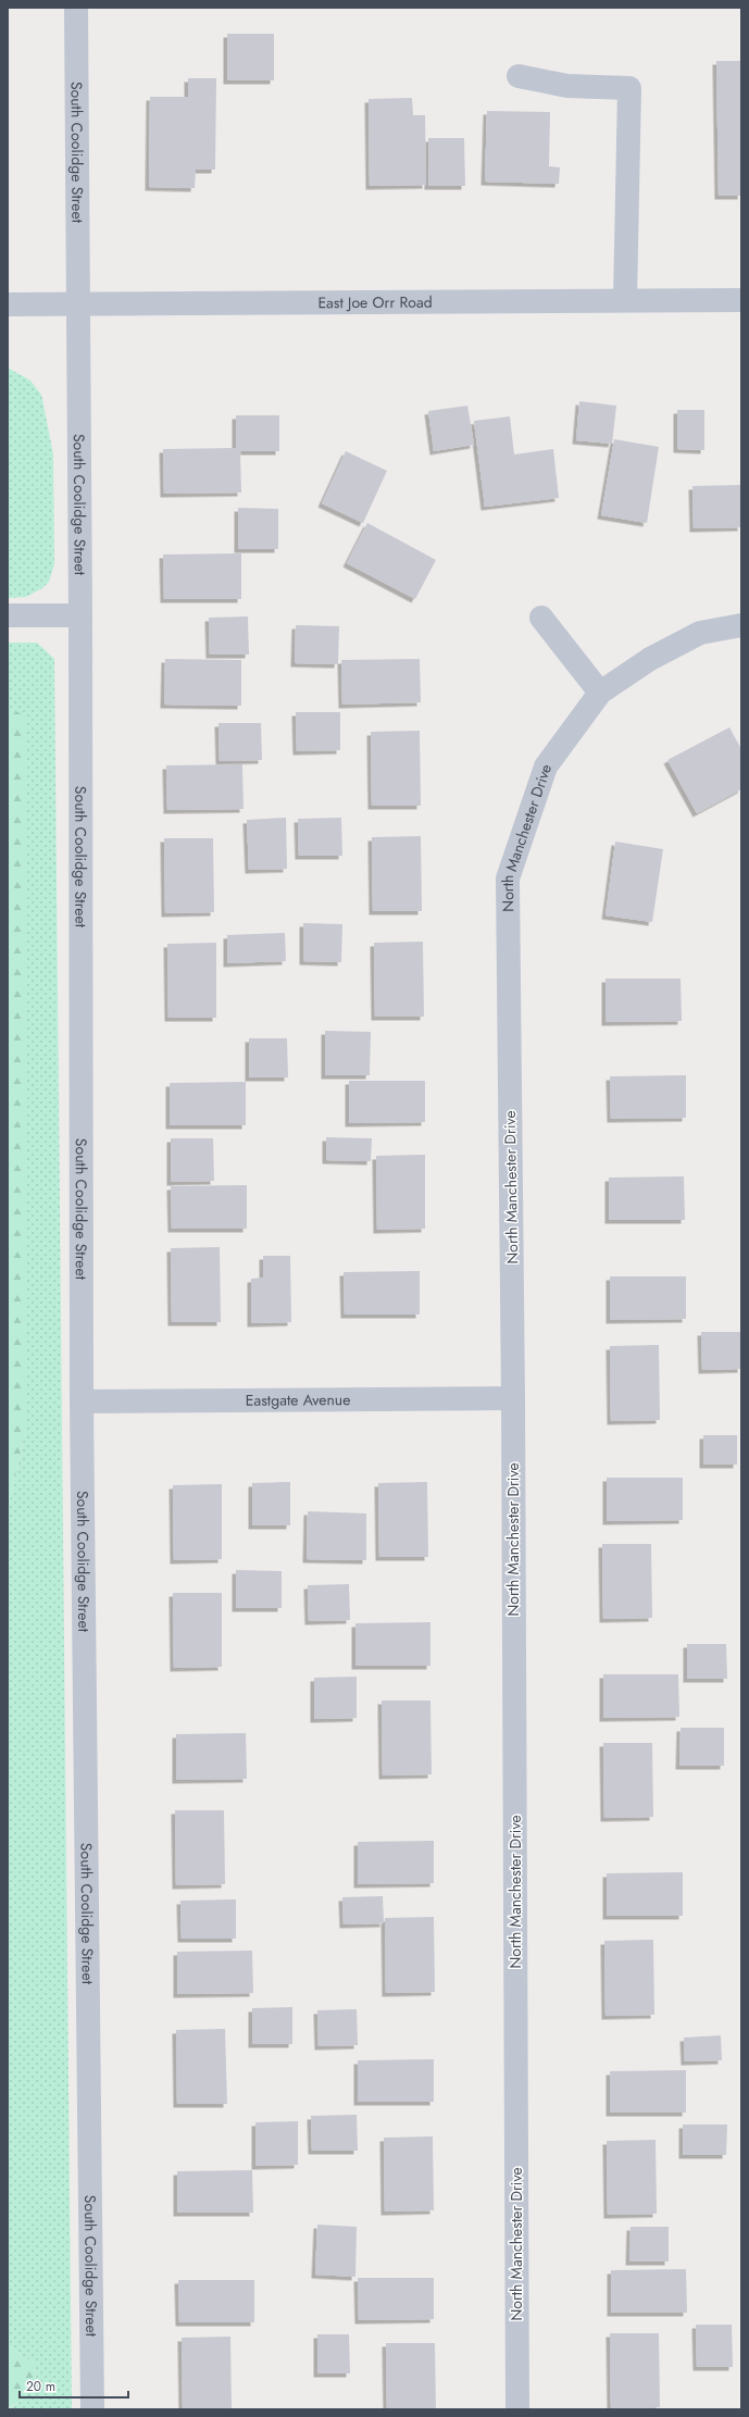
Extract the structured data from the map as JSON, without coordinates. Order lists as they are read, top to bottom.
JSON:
{
  "streets": {
    "street": [
      "South Coolidge Street",
      "East Joe Orr Road",
      "North Manchester Drive",
      "Eastgate Avenue"
    ]
  },
  "crossings": [
    ["South Coolidge Street", "East Joe Orr Road"],
    ["South Coolidge Street", "Eastgate Avenue"],
    ["North Manchester Drive", "Eastgate Avenue"]
  ],
  "scale_bar": "20 m"
}
